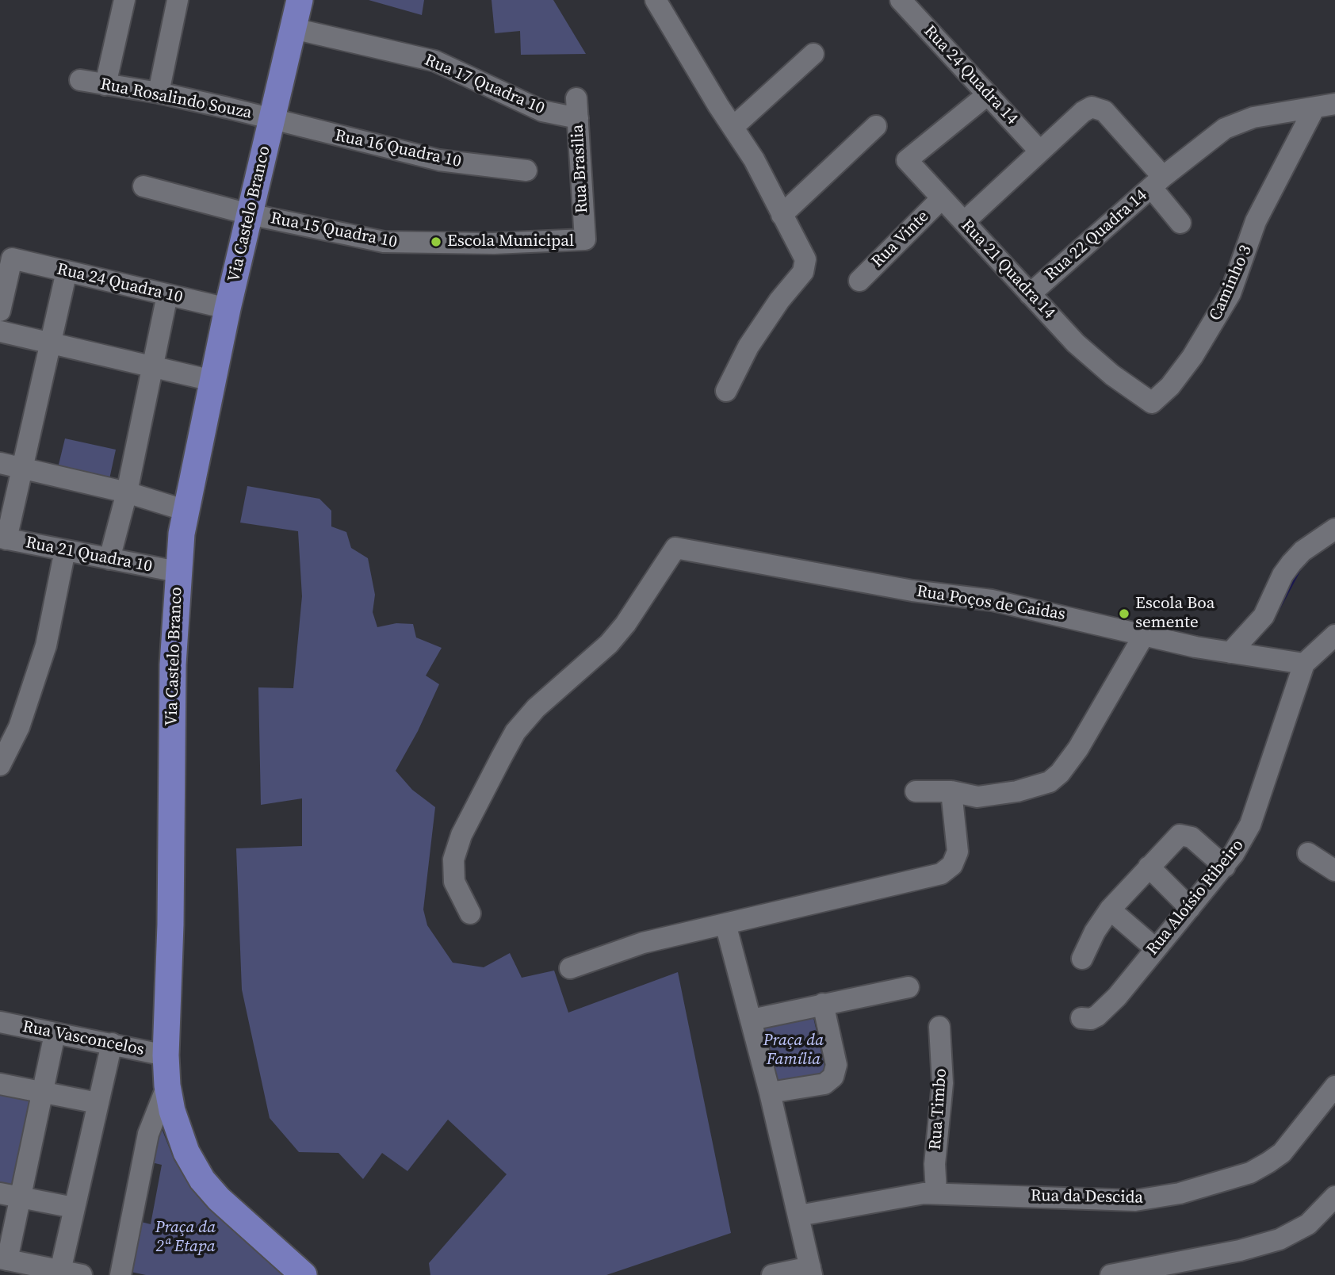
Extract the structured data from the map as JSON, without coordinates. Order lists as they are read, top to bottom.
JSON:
{
  "streets": {
    "main road": ["Via Castelo Branco"],
    "street": [
      "Rua 24 Quadra 14",
      "Rua 17 Quadra 10",
      "Rua Rosalindo Souza",
      "Rua 16 Quadra 10",
      "Rua Brasilia",
      "Rua 15 Quadra 10",
      "Rua 22 Quadra 14",
      "Rua Vinte",
      "Rua 21 Quadra 14",
      "Caminho 3",
      "Rua 24 Quadra 10",
      "Rua 21 Quadra 10",
      "Rua Poços de Caidas",
      "Rua Aloísio Ribeiro",
      "Rua Vasconcelos",
      "Rua Timbo",
      "Rua da Descida"
    ]
  },
  "crossings": [
    ["Rua 24 Quadra 14", "Rua 21 Quadra 14"],
    ["Rua 17 Quadra 10", "Rua Brasilia"],
    ["Rua 17 Quadra 10", "Via Castelo Branco"],
    ["Rua Rosalindo Souza", "Rua 16 Quadra 10"],
    ["Rua Rosalindo Souza", "Via Castelo Branco"],
    ["Rua 16 Quadra 10", "Via Castelo Branco"],
    ["Rua Brasilia", "Rua 15 Quadra 10"],
    ["Via Castelo Branco", "Rua 15 Quadra 10"],
    ["Via Castelo Branco", "Rua 24 Quadra 10"],
    ["Via Castelo Branco", "Rua 21 Quadra 10"],
    ["Via Castelo Branco", "Rua Vasconcelos"],
    ["Rua 22 Quadra 14", "Rua 21 Quadra 14"],
    ["Rua 22 Quadra 14", "Caminho 3"],
    ["Rua Vinte", "Rua 21 Quadra 14"],
    ["Rua 21 Quadra 14", "Caminho 3"],
    ["Rua Poços de Caidas", "Rua Aloísio Ribeiro"],
    ["Rua Timbo", "Rua da Descida"]
  ],
  "parks": ["Praça da Família", "Praça da 2ª Etapa"],
  "places": ["Escola Municipal", "Escola Boa semente"]
}
